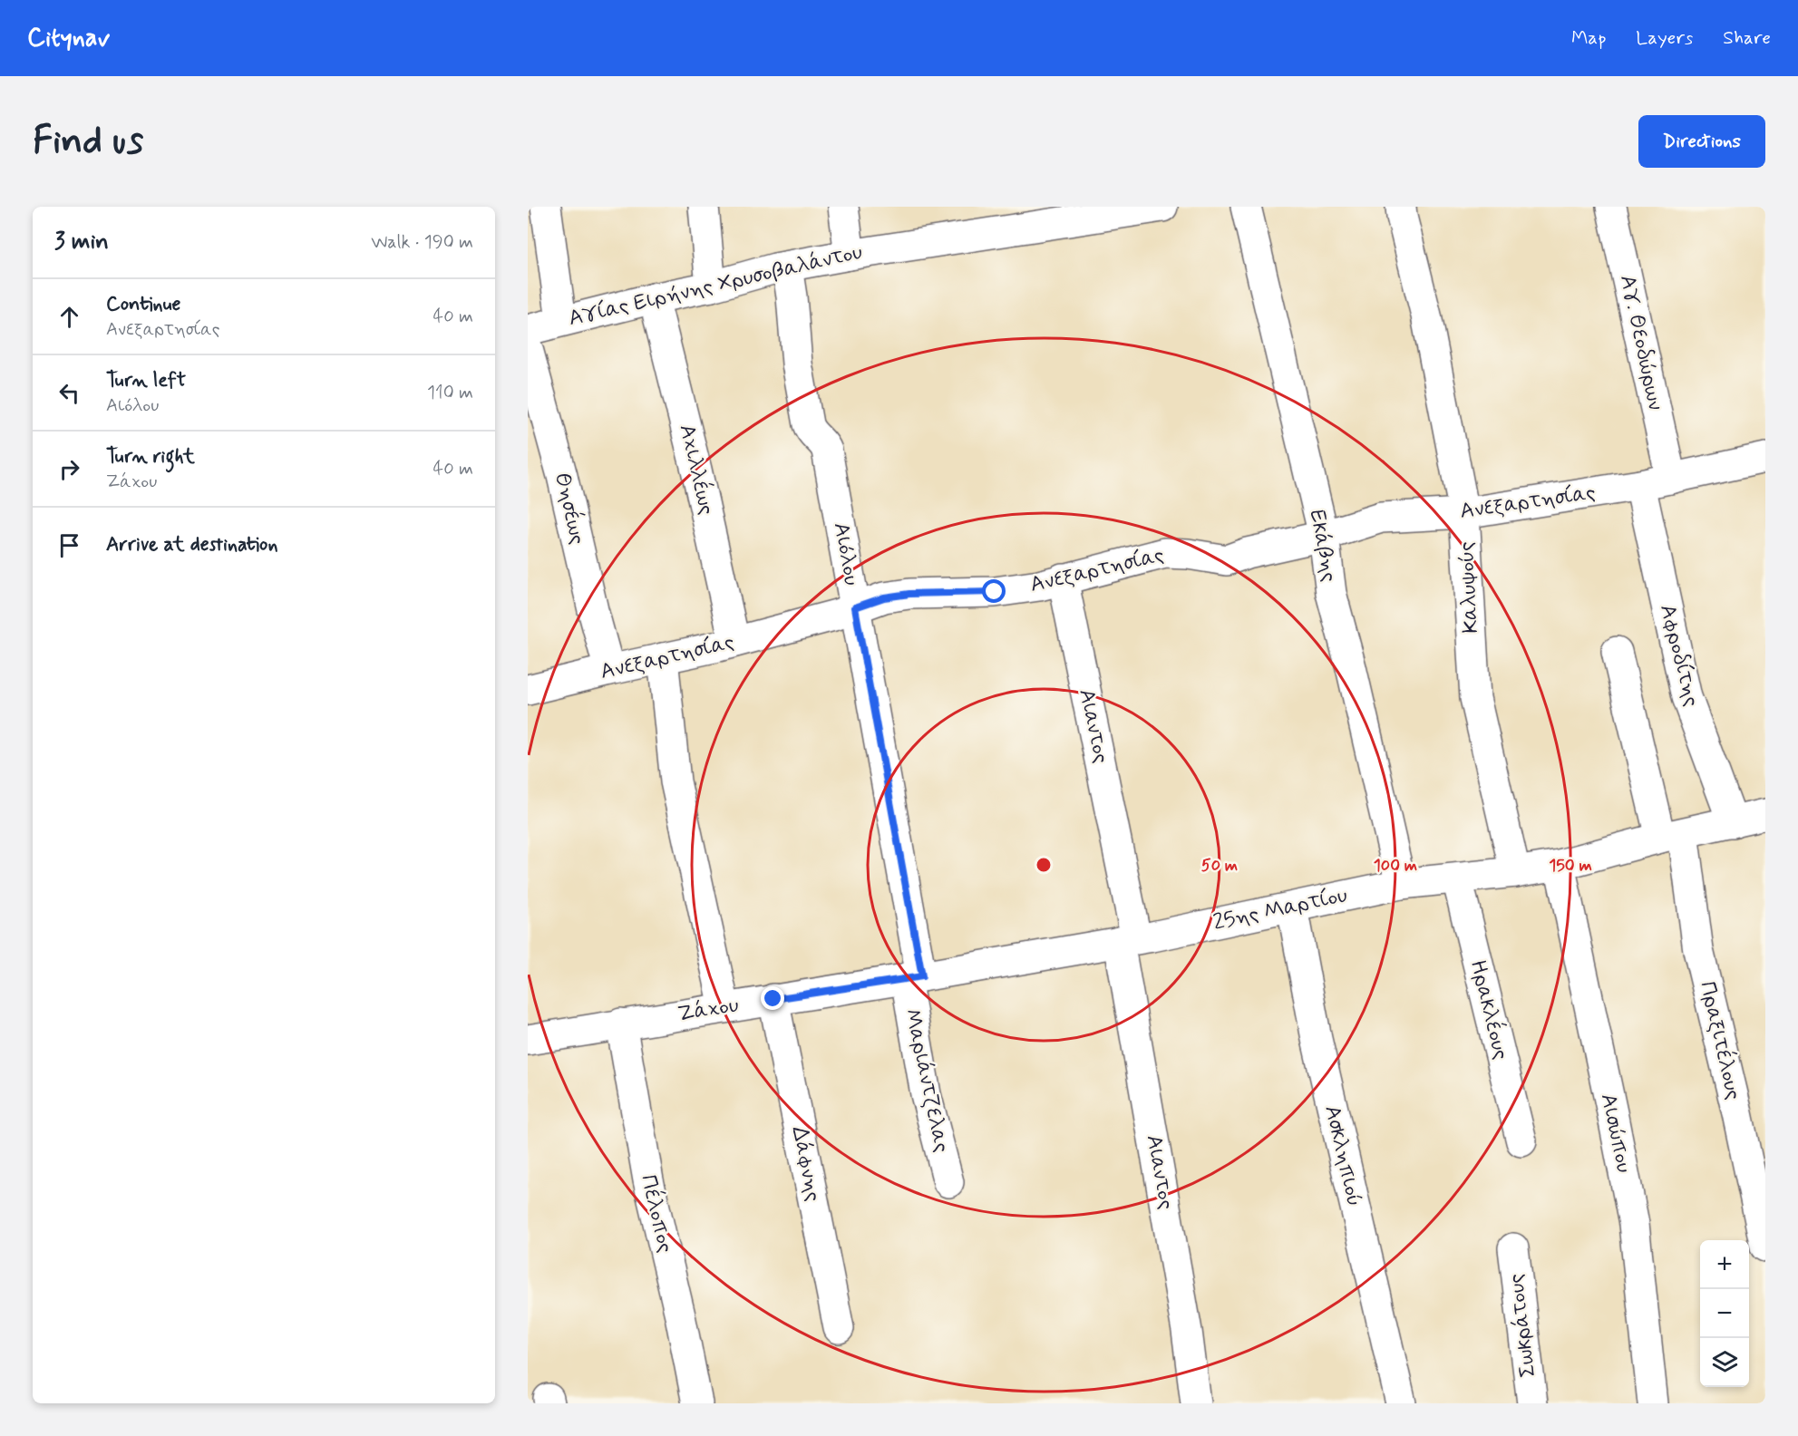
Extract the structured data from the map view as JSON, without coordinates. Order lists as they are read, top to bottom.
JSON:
{
  "streets": {
    "street": [
      "Αγίας Ειρήνης Χρυσοβαλάντου",
      "Αγ. Θεοδώρων",
      "Αχιλλέως",
      "Ανεξαρτησίας",
      "Θησέως",
      "Εκάβης",
      "Αιόλου",
      "Καλυψούς",
      "Αφροδίτης",
      "Αιαντος",
      "25ης Μαρτίου",
      "Ζάχου",
      "Ηρακλέους",
      "Πραξιτέλους",
      "Μαριάντζελας",
      "Αισώπου",
      "Ασκληπιού",
      "Δάφνης",
      "Πέλοπος",
      "Σωκράτους"
    ]
  },
  "crossings": [
    ["Αγίας Ειρήνης Χρυσοβαλάντου", "Αχιλλέως"],
    ["Αγίας Ειρήνης Χρυσοβαλάντου", "Αιόλου"],
    ["Αγ. Θεοδώρων", "Ανεξαρτησίας"],
    ["Αχιλλέως", "Ανεξαρτησίας"],
    ["Ανεξαρτησίας", "Θησέως"],
    ["Ανεξαρτησίας", "Εκάβης"],
    ["Ανεξαρτησίας", "Αιόλου"],
    ["Ανεξαρτησίας", "Καλυψούς"],
    ["Ανεξαρτησίας", "Αφροδίτης"],
    ["Ανεξαρτησίας", "Αιαντος"],
    ["Εκάβης", "25ης Μαρτίου"],
    ["Αιόλου", "25ης Μαρτίου"],
    ["Αιόλου", "Ζάχου"],
    ["Αιόλου", "Μαριάντζελας"],
    ["Καλυψούς", "25ης Μαρτίου"],
    ["Αφροδίτης", "25ης Μαρτίου"],
    ["Αιαντος", "25ης Μαρτίου"],
    ["25ης Μαρτίου", "Ζάχου"],
    ["25ης Μαρτίου", "Ηρακλέους"],
    ["25ης Μαρτίου", "Πραξιτέλους"],
    ["25ης Μαρτίου", "Μαριάντζελας"],
    ["25ης Μαρτίου", "Αισώπου"],
    ["25ης Μαρτίου", "Ασκληπιού"],
    ["Ζάχου", "Μαριάντζελας"],
    ["Ζάχου", "Δάφνης"],
    ["Ζάχου", "Πέλοπος"]
  ],
  "page": {
    "header": "Citynav",
    "nav": ["Map", "Layers", "Share"],
    "buttons": "Directions",
    "title": "Find us",
    "heading": ["3 min", "Walk · 190 m"],
    "list": [
      ["Continue", "Ανεξαρτησίας", "40 m"],
      ["Turn left", "Αιόλου", "110 m"],
      ["Turn right", "Ζάχου", "40 m"],
      "Arrive at destination"
    ],
    "map_buttons": ["+", "−"]
  },
  "rings": ["50 m", "100 m", "150 m"]
}
